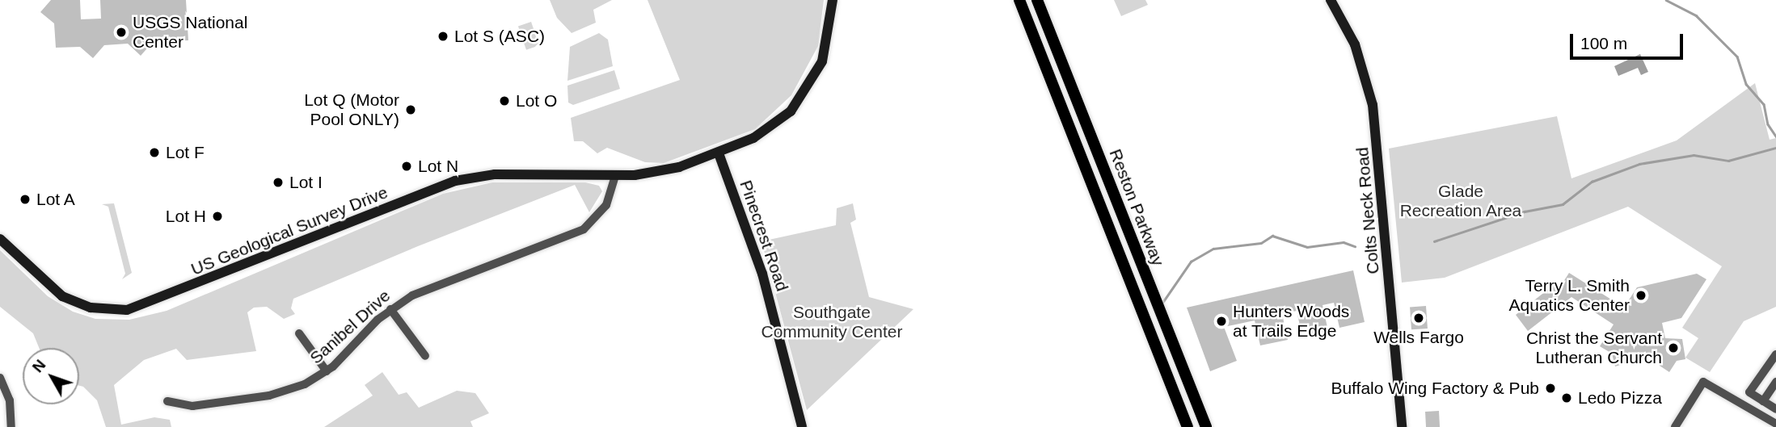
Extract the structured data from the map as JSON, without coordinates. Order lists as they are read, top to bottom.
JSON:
{
  "streets": {
    "main road": ["Reston Parkway"],
    "street": [
      "Colts Neck Road",
      "US Geological Survey Drive",
      "Pinecrest Road",
      "Sanibel Drive"
    ]
  },
  "crossings": [
    ["US Geological Survey Drive", "Pinecrest Road"],
    ["US Geological Survey Drive", "Sanibel Drive"]
  ],
  "parks": ["Glade Recreation Area", "Southgate Community Center"],
  "places": [
    "USGS National Center",
    "Lot S (ASC)",
    "Lot O",
    "Lot Q (Motor Pool ONLY)",
    "Lot F",
    "Lot N",
    "Lot I",
    "Lot A",
    "Lot H",
    "Terry L. Smith Aquatics Center",
    "Wells Fargo",
    "Hunters Woods at Trails Edge",
    "Christ the Servant Lutheran Church",
    "Buffalo Wing Factory & Pub",
    "Ledo Pizza"
  ],
  "scale_bar": "100 m",
  "north": "top left"
}
